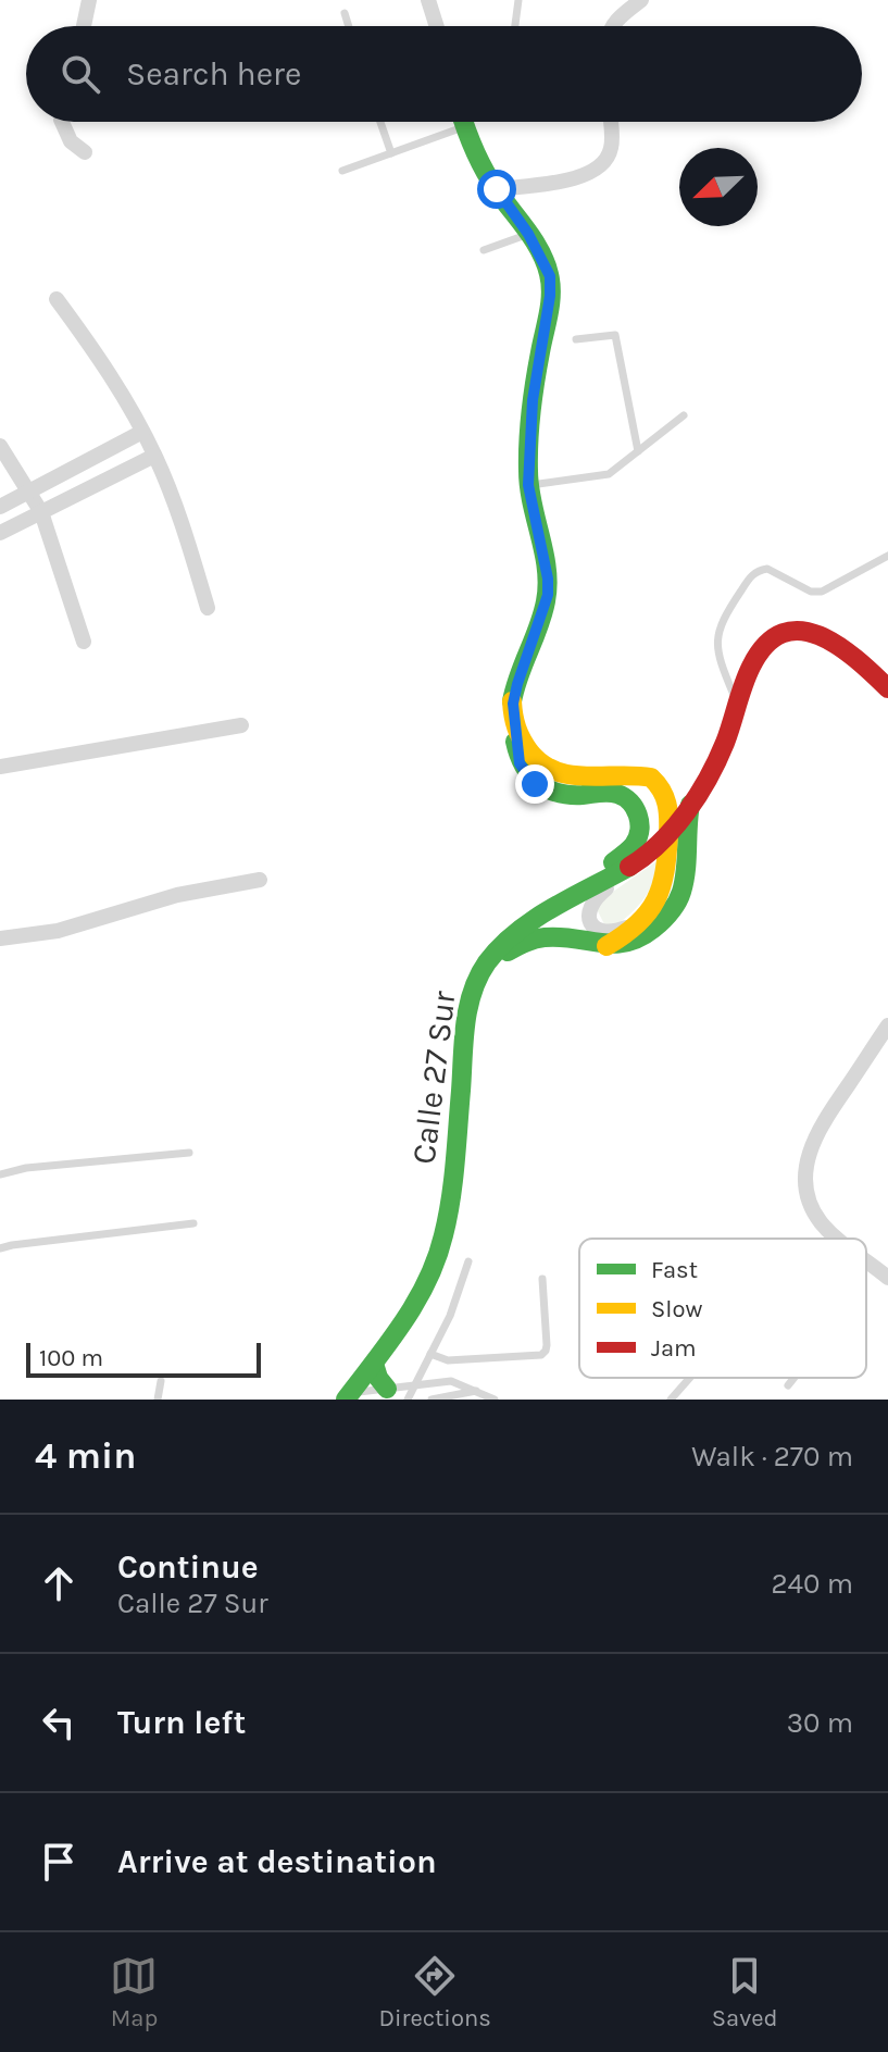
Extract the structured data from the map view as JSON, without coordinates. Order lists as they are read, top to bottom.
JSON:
{
  "streets": {
    "street": ["Calle 27 Sur"]
  },
  "legend": ["Fast", "Slow", "Jam"],
  "scale_bar": "100 m",
  "north": "bottom left",
  "page": {
    "search": "Search here",
    "scale": "100 m",
    "heading": ["4 min", "Walk · 270 m"],
    "list": [
      ["Continue", "Calle 27 Sur", "240 m"],
      ["Turn left", "30 m"],
      "Arrive at destination"
    ],
    "nav": ["Map", "Directions", "Saved"]
  }
}
